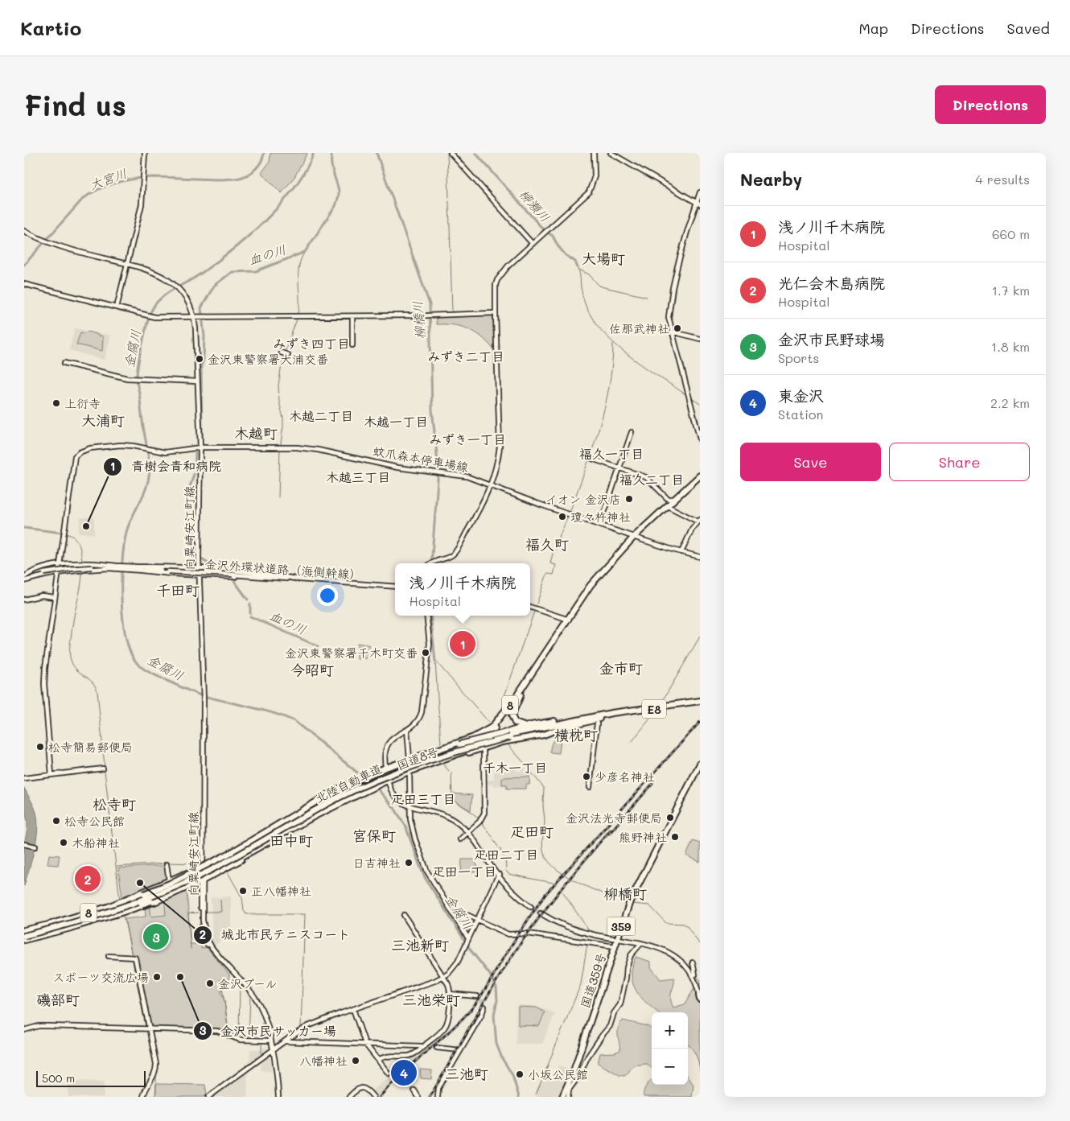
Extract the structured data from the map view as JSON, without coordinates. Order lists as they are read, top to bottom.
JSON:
{
  "streets": {
    "highway": [
      "8",
      "E8",
      "国道8号",
      "北陸自動車道",
      "359",
      "国道359号"
    ],
    "street": ["蚊爪森本停車場線", "向粟崎安江町線", "金沢外環状道路（海側幹線）"]
  },
  "crossings": [
    ["蚊爪森本停車場線", "向粟崎安江町線"],
    ["蚊爪森本停車場線", "国道8号"]
  ],
  "districts": [
    "大場町",
    "みずき四丁目",
    "みずき二丁目",
    "木越二丁目",
    "大浦町",
    "木越一丁目",
    "木越町",
    "みずき一丁目",
    "福久一丁目",
    "木越三丁目",
    "福久二丁目",
    "福久町",
    "千田町",
    "金市町",
    "今昭町",
    "横枕町",
    "千木一丁目",
    "疋田三丁目",
    "松寺町",
    "疋田町",
    "宮保町",
    "田中町",
    "疋田二丁目",
    "疋田一丁目",
    "柳橋町",
    "三池新町",
    "磯部町",
    "三池栄町",
    "三池町"
  ],
  "water": [
    "大宮川",
    "柳瀬川",
    "血の川",
    "柳橋川",
    "金腐川"
  ],
  "places": [
    "佐那武神社",
    "金沢東警察署大浦交番",
    "上衍寺",
    "イオン 金沢店",
    "瓊々杵神社",
    "青樹会青和病院",
    "金沢東警察署千木町交番",
    "松寺簡易郵便局",
    "少彦名神社",
    "金沢法光寺郵便局",
    "松寺公民館",
    "熊野神社",
    "木船神社",
    "日吉神社",
    "城北市民テニスコート",
    "正八幡神社",
    "スポーツ交流広場",
    "金沢市民サッカー場",
    "金沢プール",
    "八幡神社",
    "小坂公民館"
  ],
  "scale_bar": "500 m",
  "page": {
    "header": "Kartio",
    "nav": ["Map", "Directions", "Saved"],
    "buttons": [
      "Directions",
      ["Save", "Share"]
    ],
    "title": "Find us",
    "heading": ["Nearby", "4 results"],
    "list": [
      {
        "mark": "1",
        "name": "浅ノ川千木病院",
        "note": "Hospital",
        "value": "660 m"
      },
      {
        "mark": "2",
        "name": "光仁会木島病院",
        "note": "Hospital",
        "value": "1.7 km"
      },
      {
        "mark": "3",
        "name": "金沢市民野球場",
        "note": "Sports",
        "value": "1.8 km"
      },
      {
        "mark": "4",
        "name": "東金沢",
        "note": "Station",
        "value": "2.2 km"
      }
    ],
    "popup": ["浅ノ川千木病院", "Hospital"],
    "pins": [
      "1",
      "2",
      "3",
      "4"
    ],
    "map_buttons": ["+", "−"],
    "scale": "500 m"
  }
}
